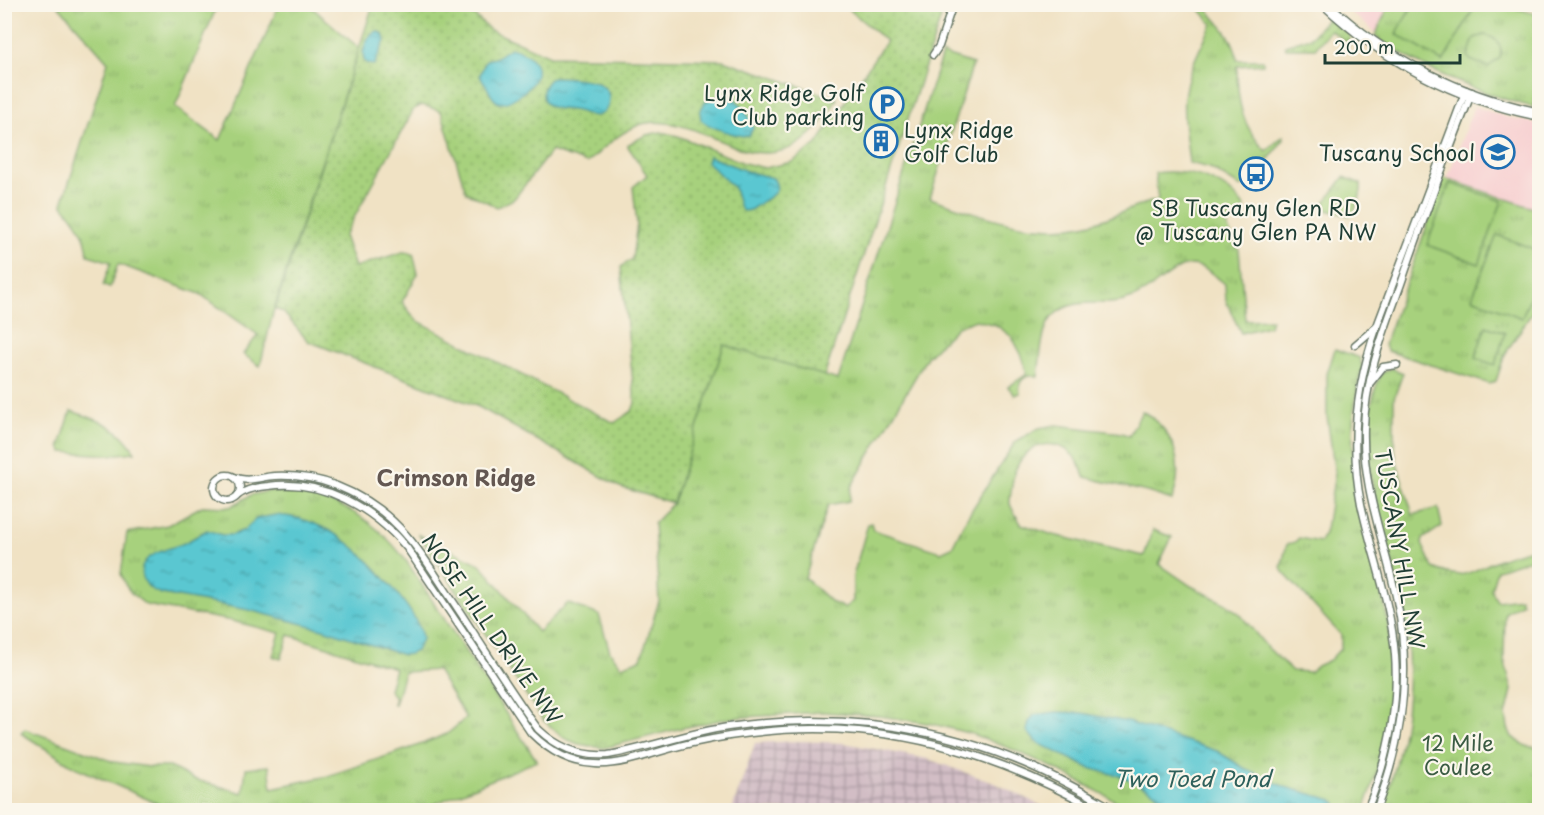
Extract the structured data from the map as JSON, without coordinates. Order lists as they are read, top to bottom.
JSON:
{
  "streets": {
    "street": ["TUSCANY HILL NW", "NOSE HILL DRIVE NW"]
  },
  "districts": ["Crimson Ridge"],
  "water": ["Two Toed Pond"],
  "parks": ["12 Mile Coulee"],
  "places": {
    "parking": ["Lynx Ridge Golf Club parking"],
    "building": ["Lynx Ridge Golf Club"],
    "school or university": ["Tuscany School"],
    "bus stop": ["SB Tuscany Glen RD @ Tuscany Glen PA NW"]
  },
  "scale_bar": "200 m"
}
